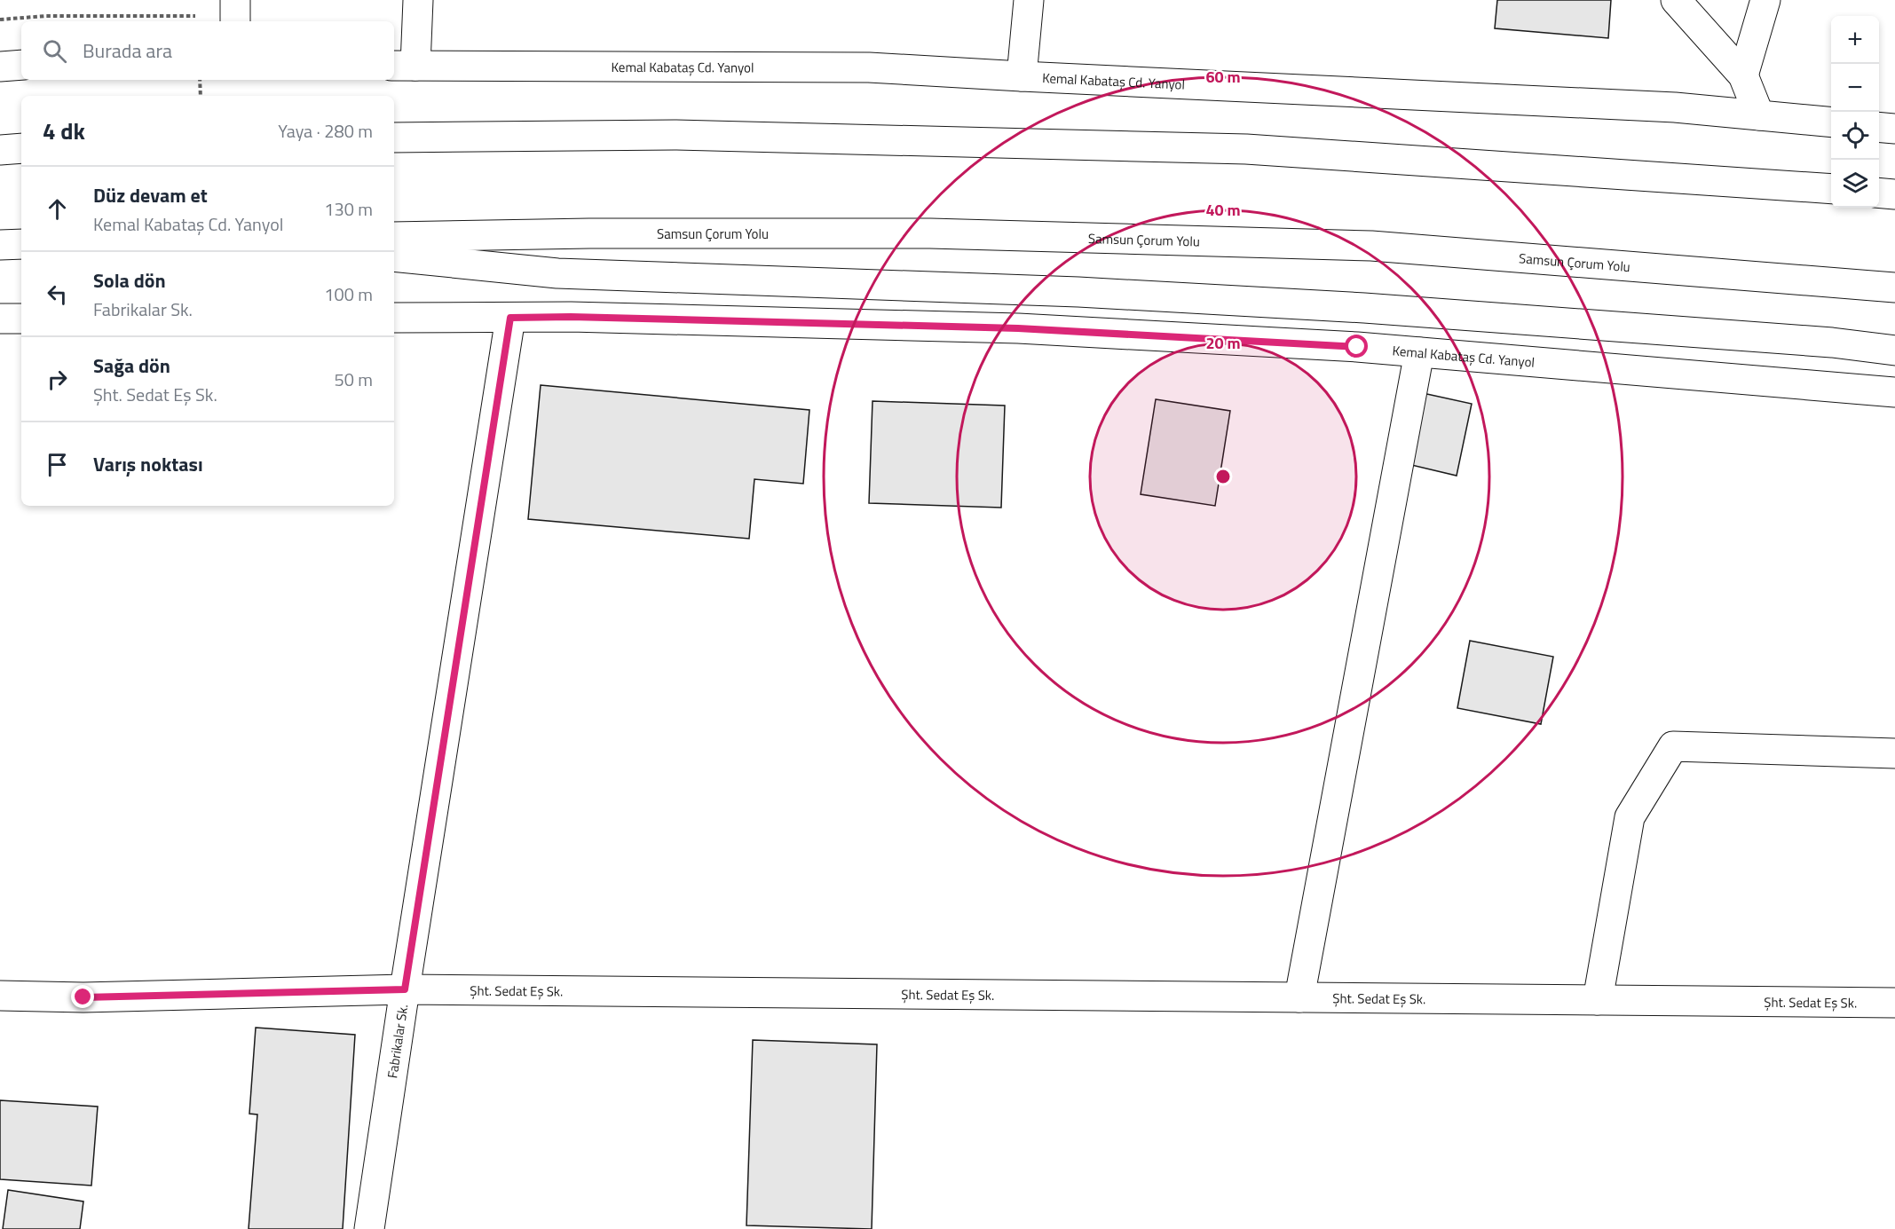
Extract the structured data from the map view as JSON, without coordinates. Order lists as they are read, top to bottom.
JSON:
{
  "streets": {
    "main road": [
      "Kemal Kabataş Cd. Yanyol",
      "Samsun Çorum Yolu",
      "Şht. Sedat Eş Sk.",
      "Fabrikalar Sk."
    ]
  },
  "crossings": [
    ["Kemal Kabataş Cd. Yanyol", "Fabrikalar Sk."],
    ["Şht. Sedat Eş Sk.", "Fabrikalar Sk."]
  ],
  "page": {
    "map_buttons": ["+", "−"],
    "search": "Burada ara",
    "heading": ["4 dk", "Yaya · 280 m"],
    "list": [
      ["Düz devam et", "Kemal Kabataş Cd. Yanyol", "130 m"],
      ["Sola dön", "Fabrikalar Sk.", "100 m"],
      ["Sağa dön", "Şht. Sedat Eş Sk.", "50 m"],
      "Varış noktası"
    ]
  },
  "rings": ["60 m", "40 m", "20 m"]
}
